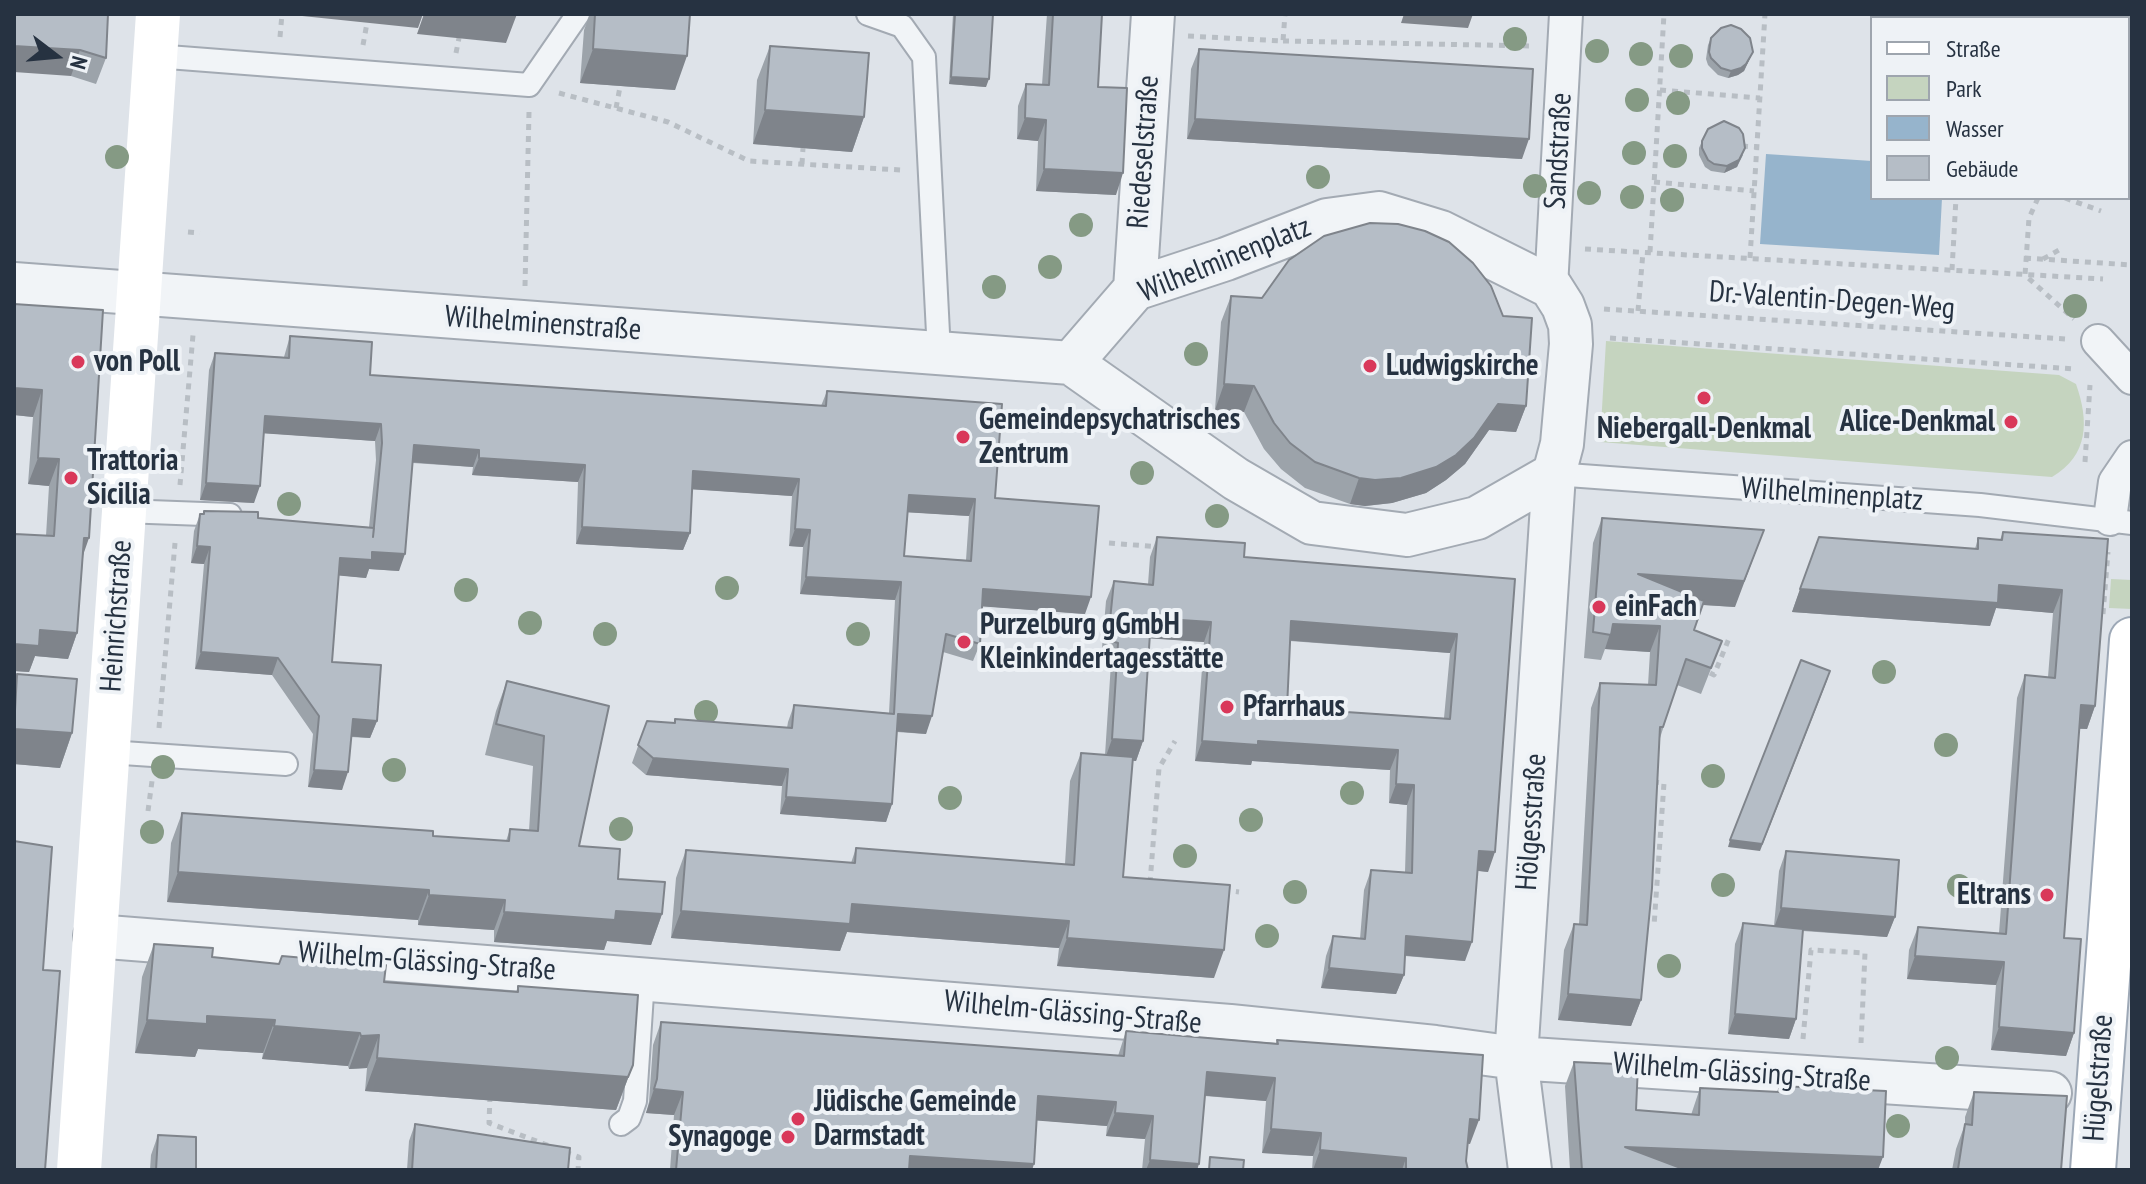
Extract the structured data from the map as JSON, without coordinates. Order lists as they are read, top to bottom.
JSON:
{
  "streets": {
    "main road": ["Heinrichstraße", "Hügelstraße"],
    "street": [
      "Sandstraße",
      "Riedeselstraße",
      "Wilhelminenplatz",
      "Wilhelminenstraße",
      "Hölgesstraße",
      "Wilhelm-Glässing-Straße"
    ],
    "path": ["Dr.-Valentin-Degen-Weg"]
  },
  "crossings": [
    ["Sandstraße", "Wilhelminenplatz"],
    ["Sandstraße", "Dr.-Valentin-Degen-Weg"],
    ["Riedeselstraße", "Wilhelminenplatz"],
    ["Wilhelminenplatz", "Dr.-Valentin-Degen-Weg"],
    ["Wilhelminenplatz", "Wilhelminenstraße"],
    ["Wilhelminenplatz", "Hölgesstraße"],
    ["Wilhelminenstraße", "Heinrichstraße"],
    ["Heinrichstraße", "Wilhelm-Glässing-Straße"],
    ["Hölgesstraße", "Wilhelm-Glässing-Straße"]
  ],
  "places": [
    "von Poll",
    "Ludwigskirche",
    "Niebergall-Denkmal",
    "Alice-Denkmal",
    "Gemeindepsychatrisches Zentrum",
    "Trattoria Sicilia",
    "einFach",
    "Purzelburg gGmbH Kleinkindertagesstätte",
    "Pfarrhaus",
    "Eltrans",
    "Jüdische Gemeinde Darmstadt",
    "Synagoge"
  ],
  "legend": [
    "Straße",
    "Park",
    "Wasser",
    "Gebäude"
  ],
  "north": "right"
}
